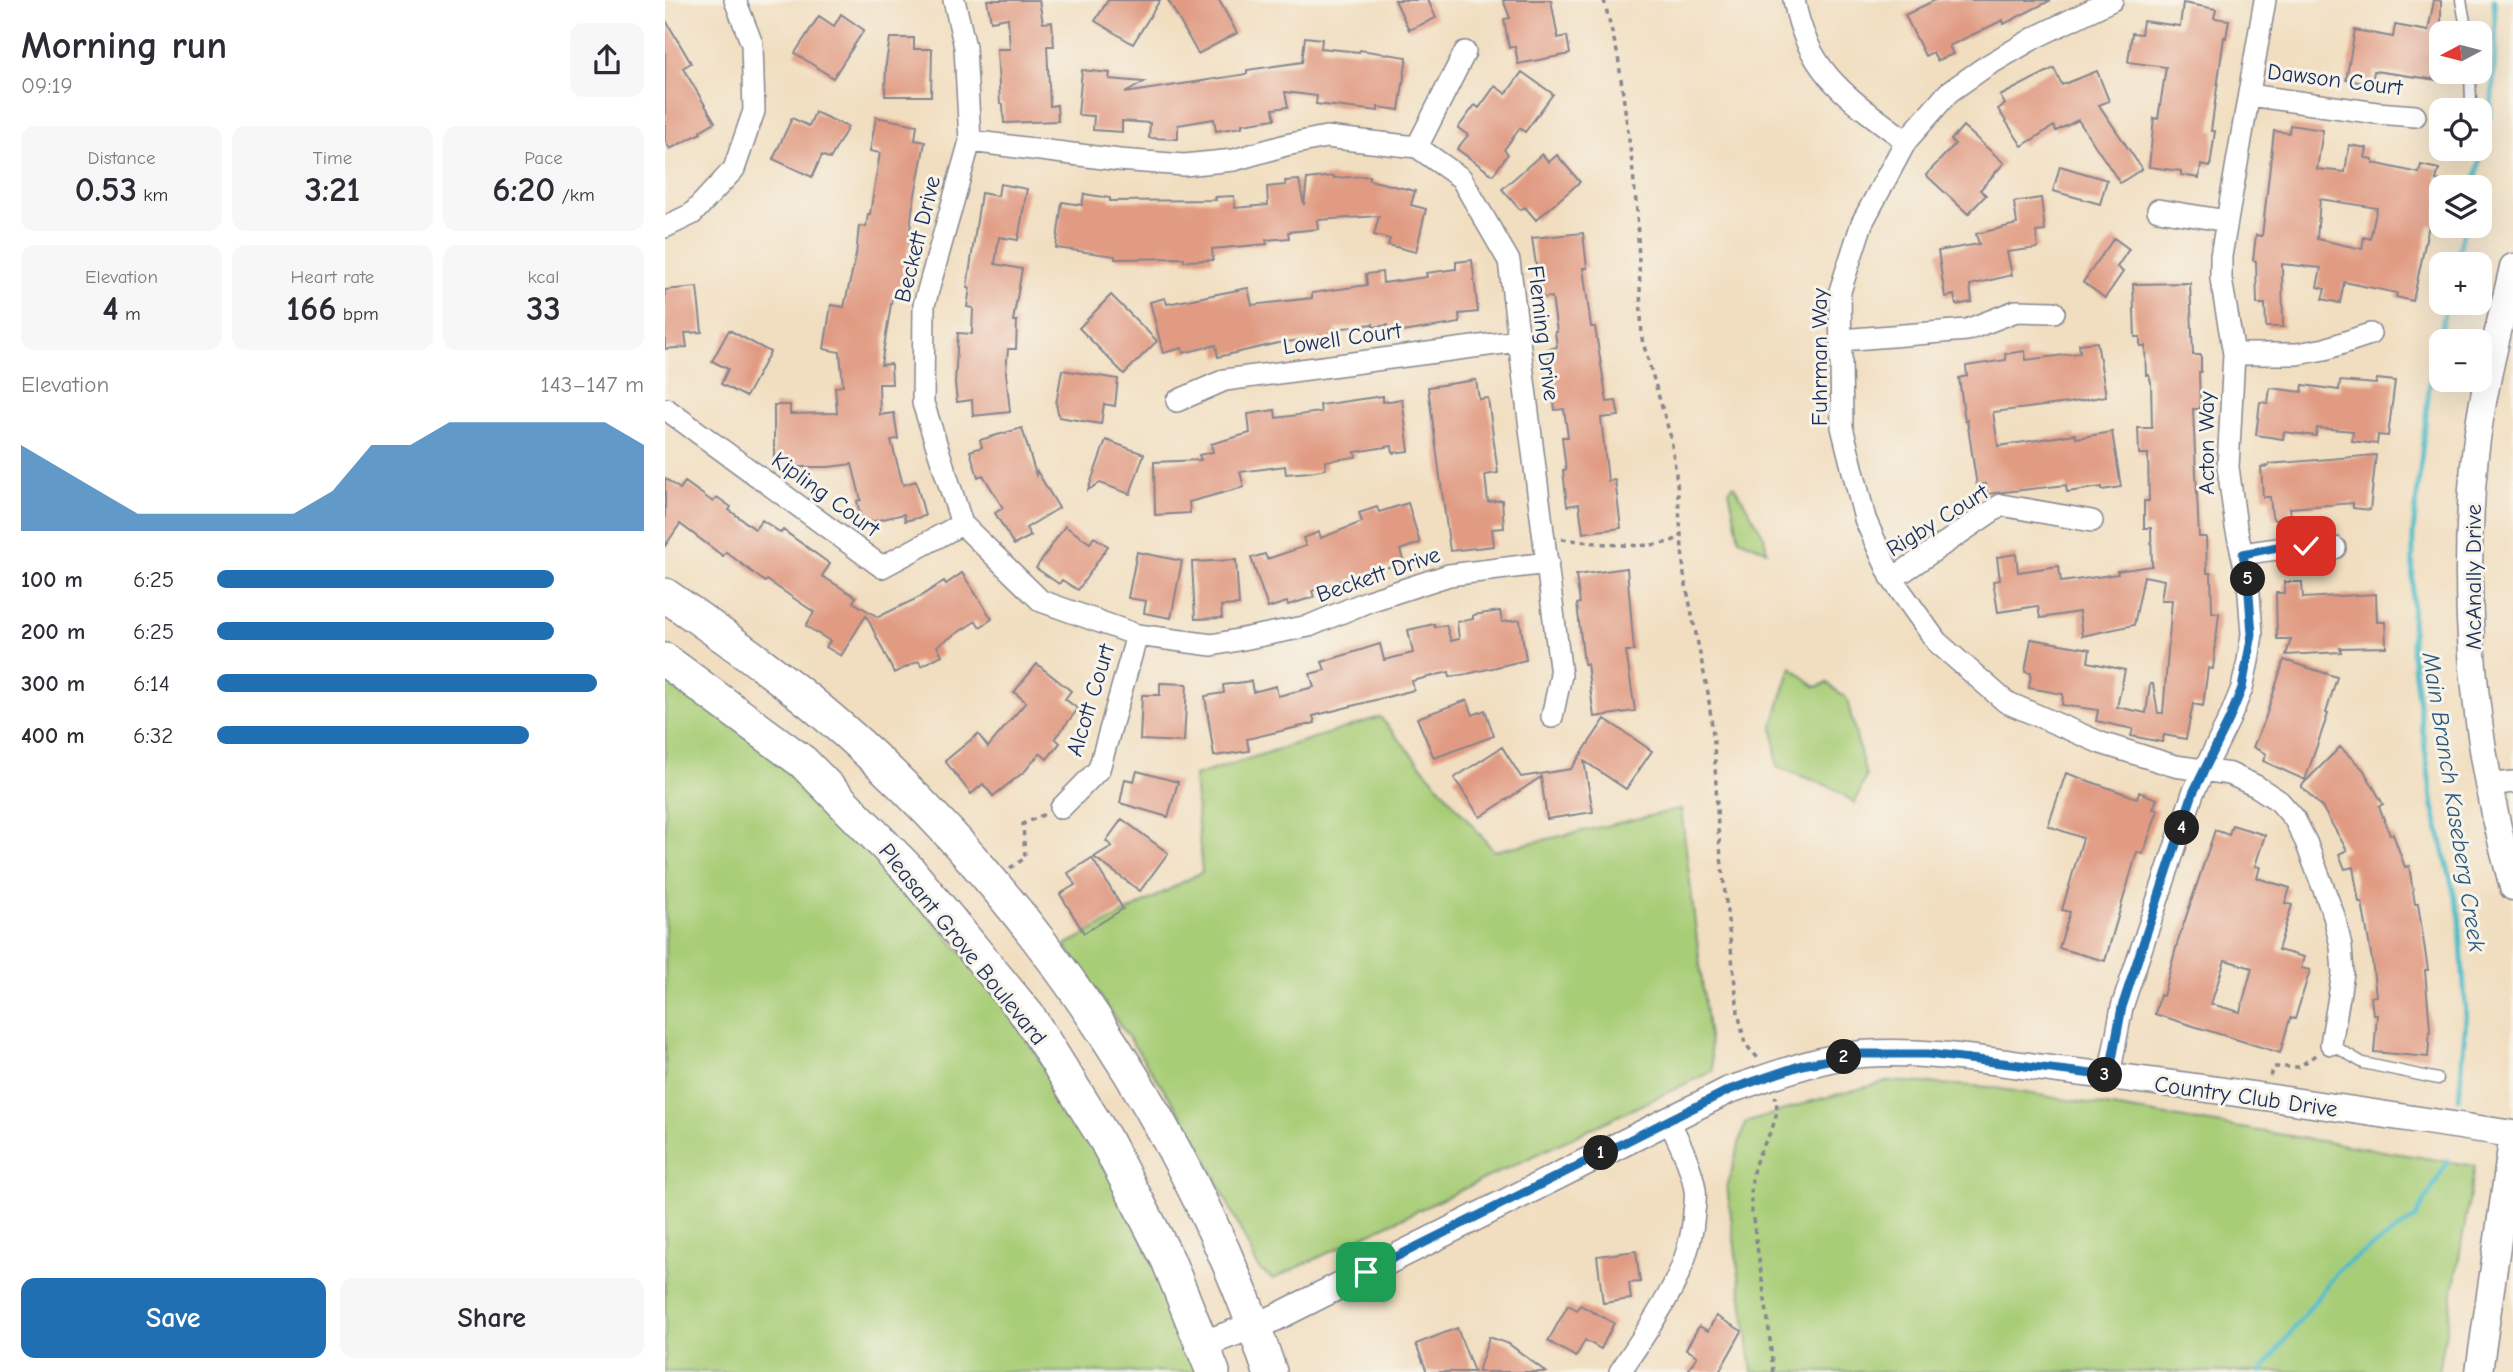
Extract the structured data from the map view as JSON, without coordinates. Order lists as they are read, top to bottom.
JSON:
{
  "streets": {
    "main road": ["Pleasant Grove Boulevard"],
    "street": [
      "Dawson Court",
      "Beckett Drive",
      "Fleming Drive",
      "Lowell Court",
      "Fuhrman Way",
      "Acton Way",
      "Kipling Court",
      "Rigby Court",
      "McAnally Drive",
      "Alcott Court",
      "Country Club Drive"
    ]
  },
  "crossings": [
    ["Dawson Court", "Acton Way"],
    ["Beckett Drive", "Fleming Drive"],
    ["Beckett Drive", "Kipling Court"],
    ["Beckett Drive", "Alcott Court"],
    ["Fleming Drive", "Lowell Court"],
    ["Fuhrman Way", "Acton Way"],
    ["Fuhrman Way", "Rigby Court"],
    ["Acton Way", "Country Club Drive"],
    ["Pleasant Grove Boulevard", "Country Club Drive"]
  ],
  "water": ["Main Branch Kaseberg Creek"],
  "north": "left",
  "page": {
    "heading": ["Morning run", "09:19"],
    "map_buttons": ["+", "−"],
    "stats": [
      ["Distance", "0.53 km"],
      ["Time", "3:21"],
      ["Pace", "6:20 /km"],
      ["Elevation", "4 m"],
      ["Heart rate", "166 bpm"],
      ["kcal", "33"]
    ],
    "chart": ["Elevation", "143–147 m"],
    "list": [
      {
        "name": "100 m",
        "note": "6:25"
      },
      {
        "name": "200 m",
        "note": "6:25"
      },
      {
        "name": "300 m",
        "note": "6:14"
      },
      {
        "name": "400 m",
        "note": "6:32"
      }
    ],
    "pins": [
      "5",
      "4",
      "2",
      "3",
      "1"
    ],
    "buttons": ["Save", "Share"]
  }
}
